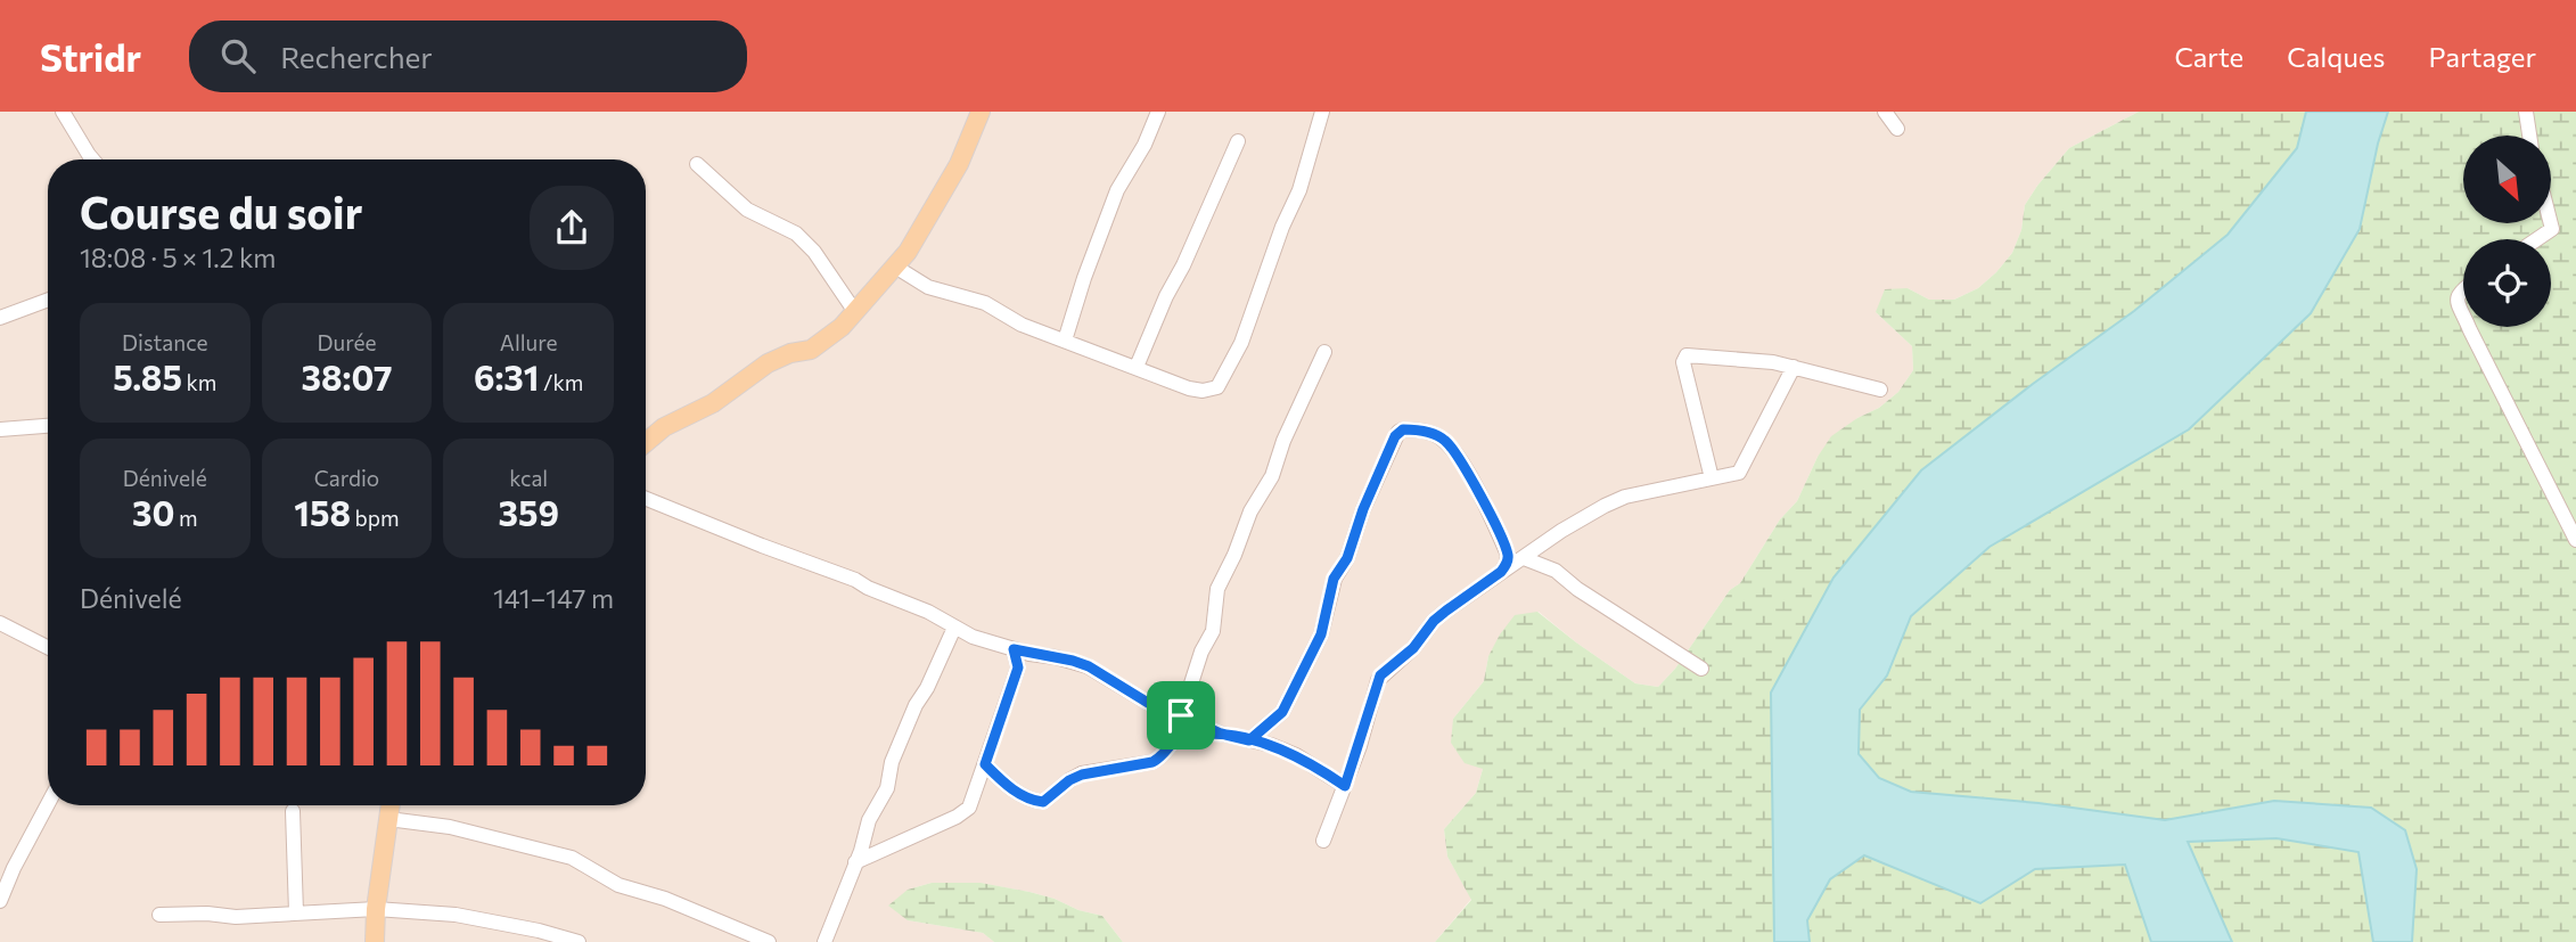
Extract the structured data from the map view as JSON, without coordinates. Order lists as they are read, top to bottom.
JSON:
{
  "north": "bottom right",
  "page": {
    "header": "Stridr",
    "search": "Rechercher",
    "nav": ["Carte", "Calques", "Partager"],
    "heading": ["Course du soir", "18:08 · 5 × 1.2 km"],
    "stats": [
      ["Distance", "5.85 km"],
      ["Durée", "38:07"],
      ["Allure", "6:31 /km"],
      ["Dénivelé", "30 m"],
      ["Cardio", "158 bpm"],
      ["kcal", "359"]
    ],
    "chart": ["Dénivelé", "141–147 m"]
  }
}
